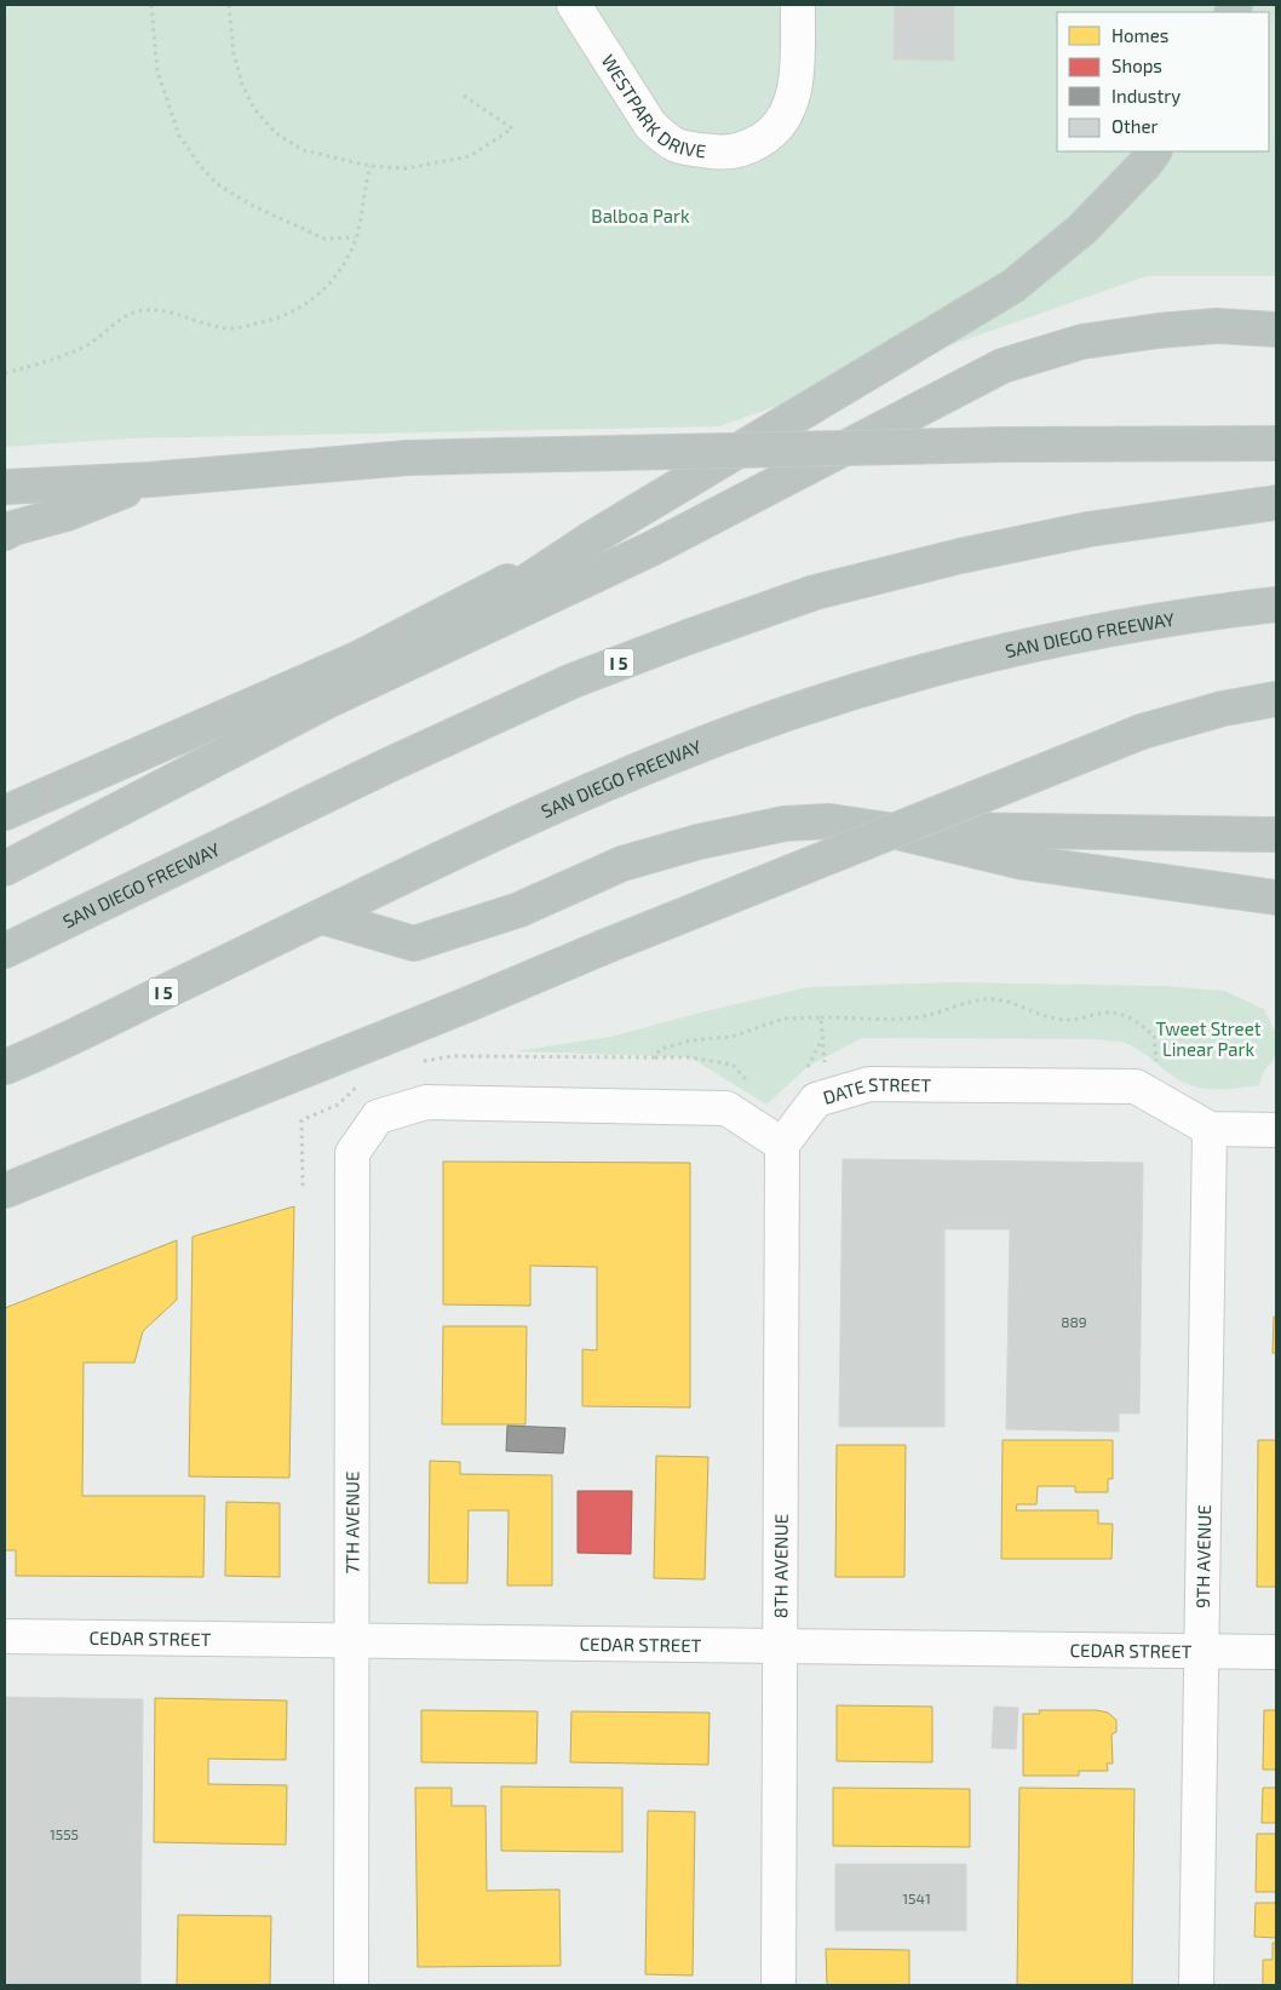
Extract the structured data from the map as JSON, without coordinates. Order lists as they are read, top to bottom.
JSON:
{
  "streets": {
    "highway": ["SAN DIEGO FREEWAY", "I 5"],
    "street": [
      "WESTPARK DRIVE",
      "DATE STREET",
      "7TH AVENUE",
      "9TH AVENUE",
      "8TH AVENUE",
      "CEDAR STREET"
    ]
  },
  "crossings": [
    ["DATE STREET", "7TH AVENUE"],
    ["DATE STREET", "9TH AVENUE"],
    ["DATE STREET", "8TH AVENUE"],
    ["7TH AVENUE", "8TH AVENUE"],
    ["7TH AVENUE", "CEDAR STREET"],
    ["9TH AVENUE", "CEDAR STREET"],
    ["8TH AVENUE", "CEDAR STREET"]
  ],
  "parks": ["Balboa Park", "Tweet Street Linear Park"],
  "house_numbers": ["889", "1555", "1541"],
  "legend": [
    "Homes",
    "Shops",
    "Industry",
    "Other"
  ]
}
